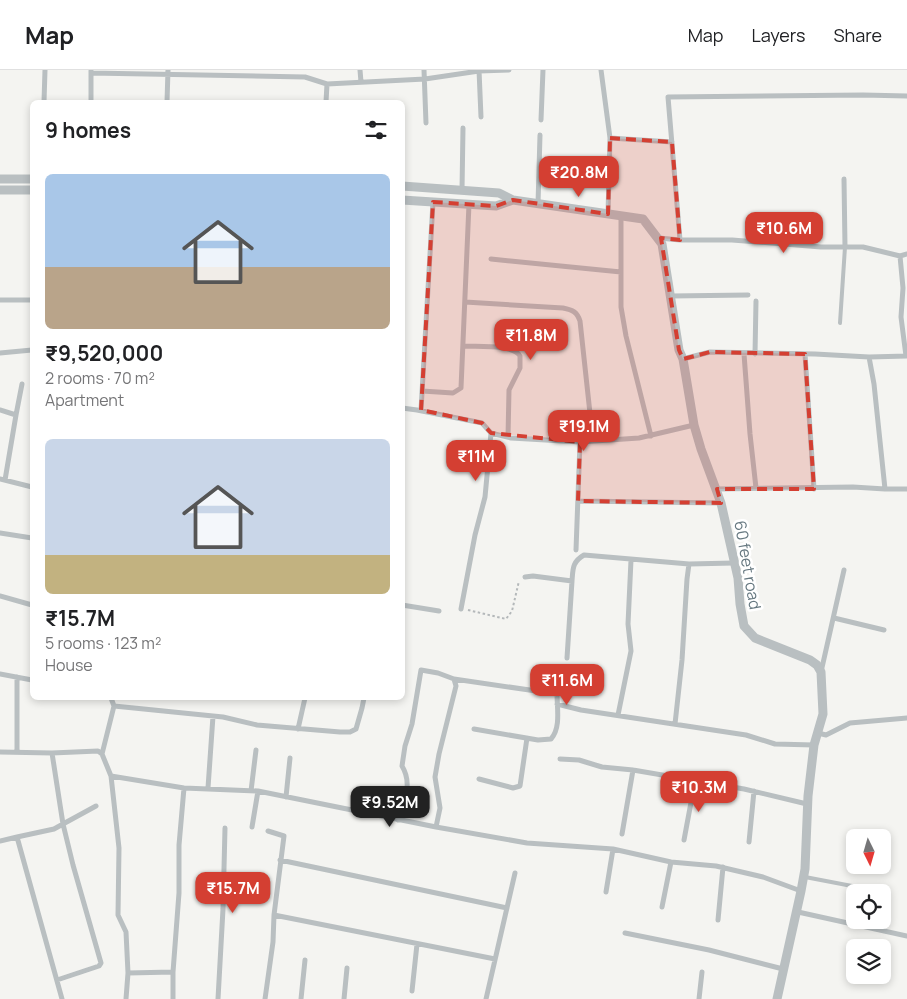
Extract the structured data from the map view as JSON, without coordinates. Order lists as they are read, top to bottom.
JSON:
{
  "streets": {
    "street": ["60 feet road"]
  },
  "north": "bottom",
  "page": {
    "header": "Map",
    "nav": ["Map", "Layers", "Share"],
    "heading": "9 homes",
    "price": [
      "₹20.8M",
      "₹10.6M",
      "₹11.8M",
      "₹19.1M",
      "₹11M",
      "₹11.6M",
      "₹10.3M",
      "₹9.52M",
      "₹15.7M"
    ],
    "list": [
      {
        "name": "₹9,520,000",
        "note": "2 rooms · 70 m² · Apartment"
      },
      {
        "name": "₹15.7M",
        "note": "5 rooms · 123 m² · House"
      }
    ]
  }
}
